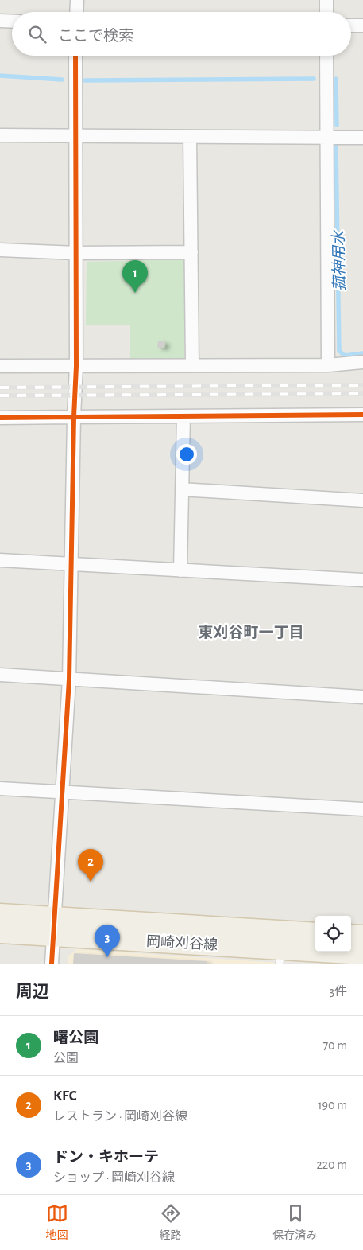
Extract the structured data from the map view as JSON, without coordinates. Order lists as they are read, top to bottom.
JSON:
{
  "streets": {
    "main road": ["岡崎刈谷線"]
  },
  "districts": ["東刈谷町一丁目"],
  "water": ["菰神用水"],
  "page": {
    "search": "ここで検索",
    "pins": ["1", "2", "3"],
    "heading": ["周辺", "3件"],
    "list": [
      {
        "mark": "1",
        "name": "曙公園",
        "note": "公園",
        "value": "70 m"
      },
      {
        "mark": "2",
        "name": "KFC",
        "note": "レストラン · 岡崎刈谷線",
        "value": "190 m"
      },
      {
        "mark": "3",
        "name": "ドン・キホーテ",
        "note": "ショップ · 岡崎刈谷線",
        "value": "220 m"
      }
    ],
    "nav": ["地図", "経路", "保存済み"]
  }
}
